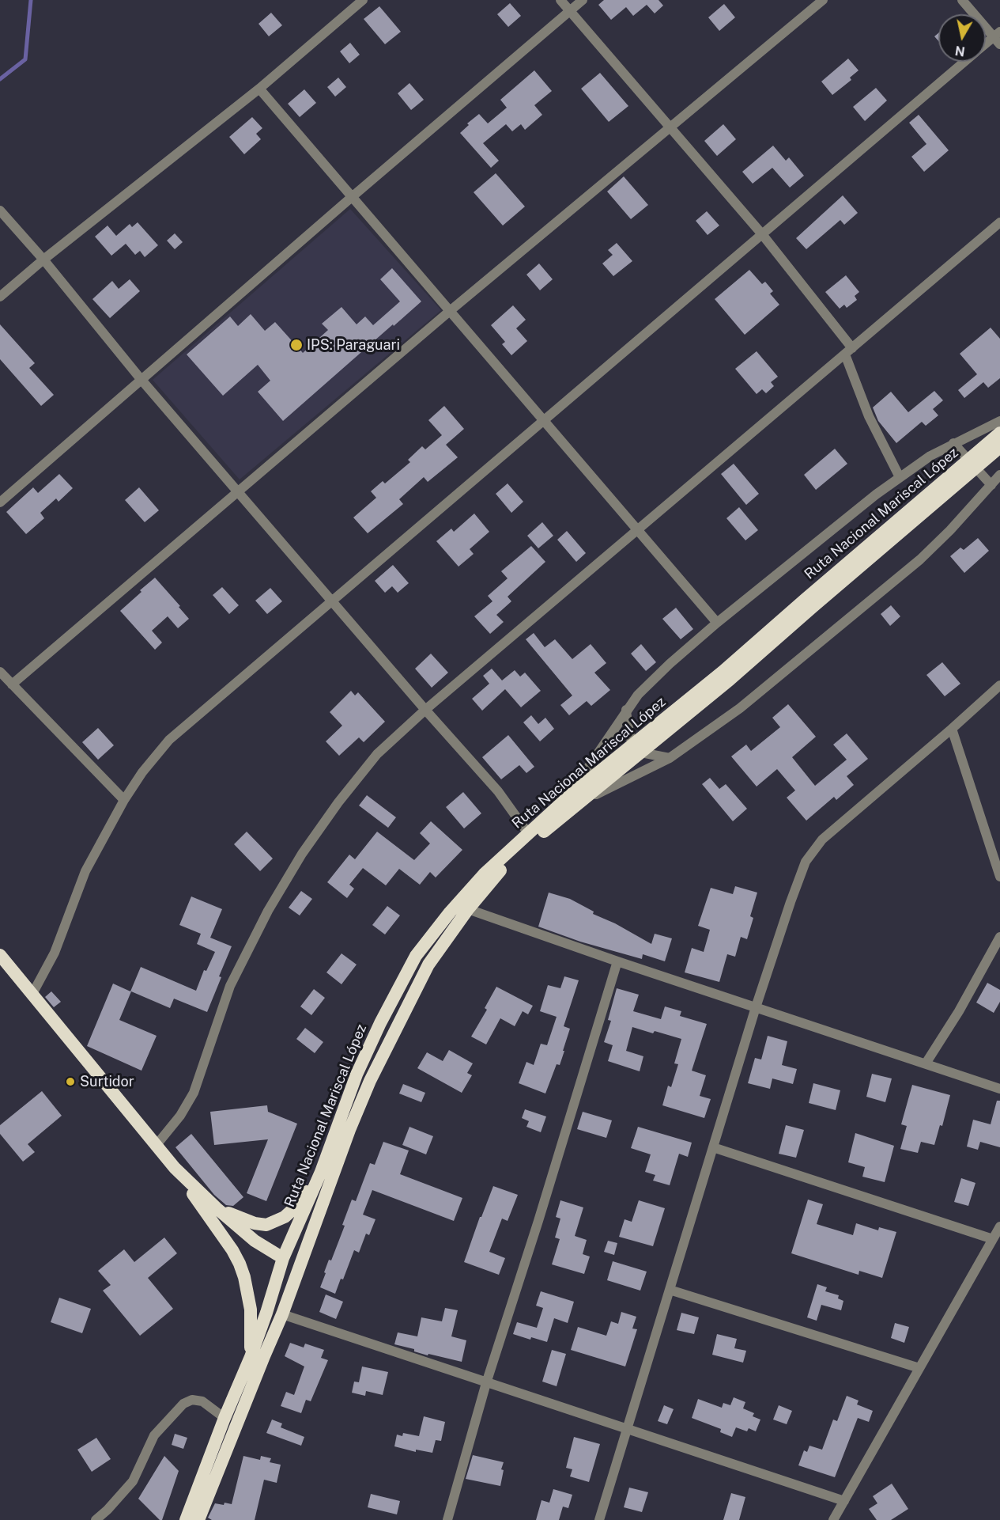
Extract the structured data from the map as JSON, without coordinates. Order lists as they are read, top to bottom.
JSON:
{
  "streets": {
    "highway": ["Ruta Nacional Mariscal López"]
  },
  "places": ["IPS: Paraguari", "Surtidor"],
  "north": "bottom"
}
